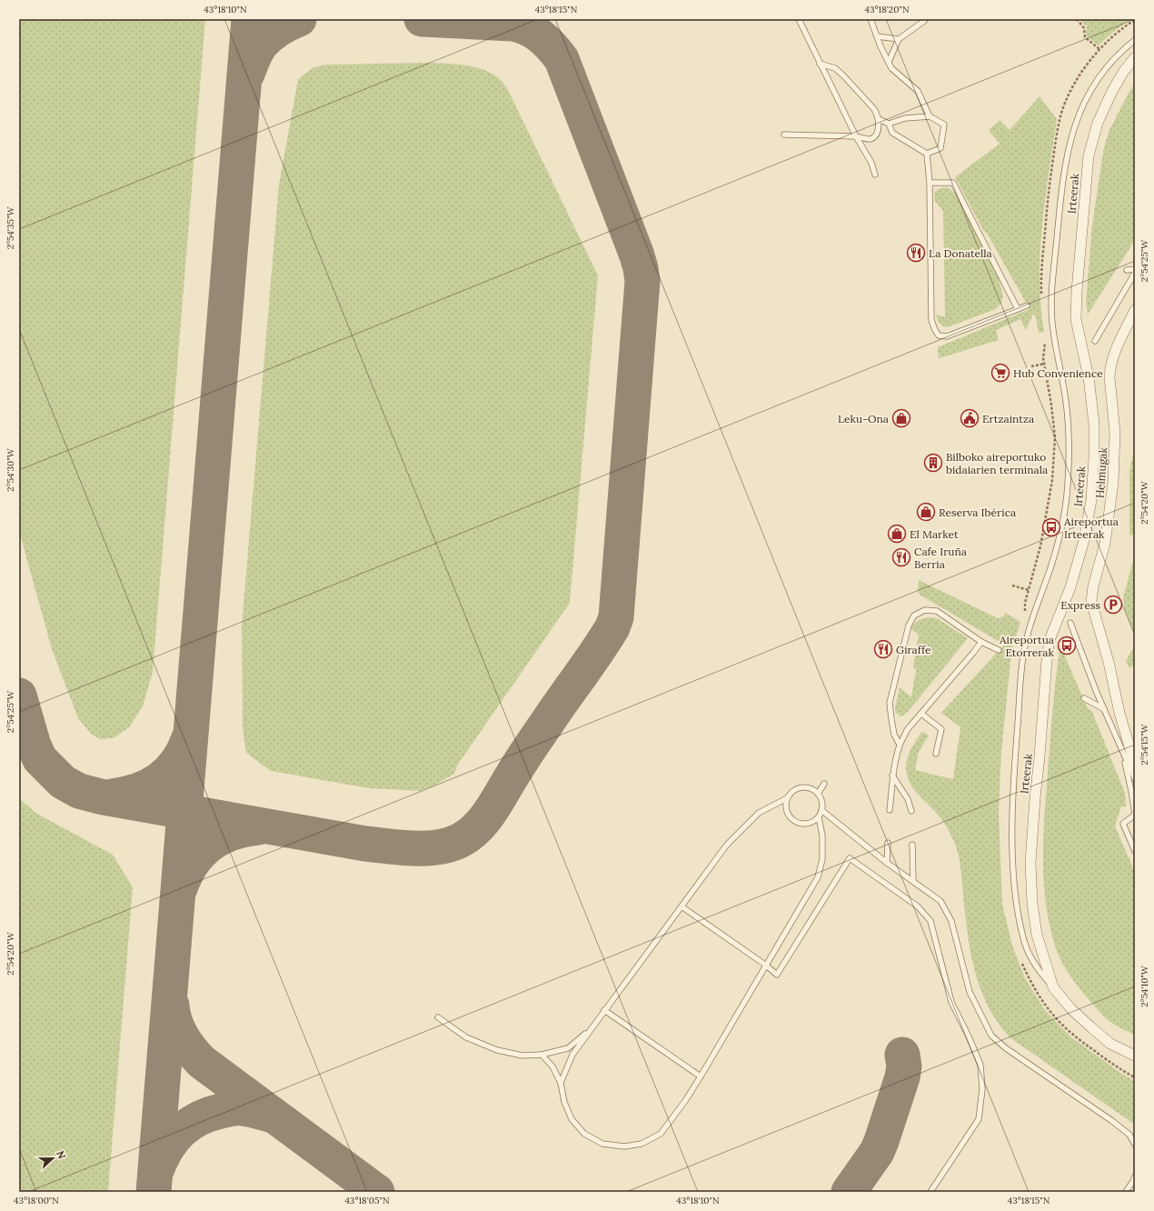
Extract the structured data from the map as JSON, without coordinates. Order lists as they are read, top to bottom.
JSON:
{
  "streets": {
    "street": ["Irteerak", "Helmugak"]
  },
  "places": {
    "restaurant": ["La Donatella", "Cafe Iruña Berria", "Giraffe"],
    "supermarket": ["Hub Convenience"],
    "shop": ["Leku-Ona", "Reserva Ibérica", "El Market"],
    "public building": ["Ertzaintza"],
    "building": ["Bilboko aireportuko bidaiarien terminala"],
    "bus stop": ["Aireportua Irteerak", "Aireportua Etorrerak"],
    "parking": ["Express"]
  },
  "north": "right",
  "coordinates": [
    "43°18'10\"N",
    "43°18'15\"N",
    "43°18'20\"N",
    "2°54'35\"W",
    "2°54'25\"W",
    "2°54'30\"W",
    "2°54'20\"W",
    "2°54'15\"W",
    "2°54'10\"W",
    "43°18'00\"N",
    "43°18'05\"N"
  ]
}
